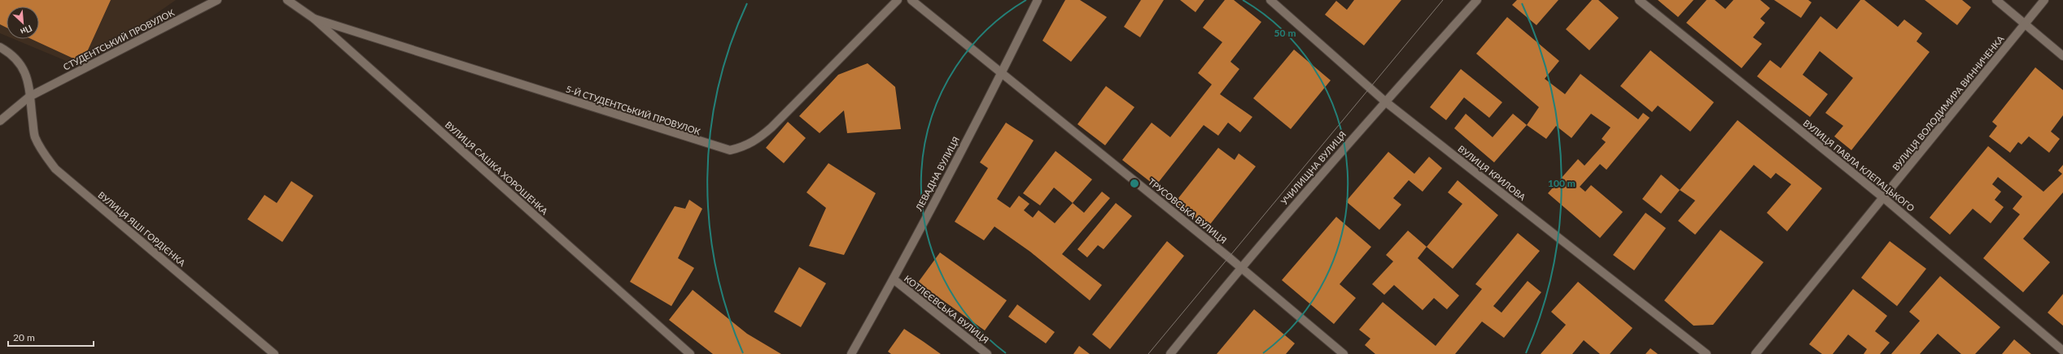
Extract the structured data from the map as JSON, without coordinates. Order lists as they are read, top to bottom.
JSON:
{
  "streets": {
    "street": [
      "СТУДЕНТСЬКИЙ ПРОВУЛОК",
      "ВУЛИЦЯ ВОЛОДИМИРА ВИННИЧЕНКА",
      "5-Й СТУДЕНТСЬКИЙ ПРОВУЛОК",
      "ВУЛИЦЯ ПАВЛА КЛЕПАЦЬКОГО",
      "ВУЛИЦЯ САШКА ХОРОШЕНКА",
      "УЧИЛИЩНА ВУЛИЦЯ",
      "ВУЛИЦЯ КРИЛОВА",
      "ЛЕВАДНА ВУЛИЦЯ",
      "ТРУСОВСЬКА ВУЛИЦЯ",
      "ВУЛИЦЯ ЯШІ ГОРДІЄНКА",
      "КОТЛЄЄВСЬКА ВУЛИЦЯ"
    ]
  },
  "crossings": [
    ["СТУДЕНТСЬКИЙ ПРОВУЛОК", "ВУЛИЦЯ ЯШІ ГОРДІЄНКА"],
    ["ВУЛИЦЯ ВОЛОДИМИРА ВИННИЧЕНКА", "ВУЛИЦЯ ПАВЛА КЛЕПАЦЬКОГО"],
    ["5-Й СТУДЕНТСЬКИЙ ПРОВУЛОК", "ВУЛИЦЯ САШКА ХОРОШЕНКА"],
    ["УЧИЛИЩНА ВУЛИЦЯ", "ВУЛИЦЯ КРИЛОВА"],
    ["УЧИЛИЩНА ВУЛИЦЯ", "ТРУСОВСЬКА ВУЛИЦЯ"],
    ["ЛЕВАДНА ВУЛИЦЯ", "ТРУСОВСЬКА ВУЛИЦЯ"],
    ["ЛЕВАДНА ВУЛИЦЯ", "КОТЛЄЄВСЬКА ВУЛИЦЯ"]
  ],
  "scale_bar": "20 m",
  "north": "bottom right",
  "rings": ["50 m", "100 m"]
}
